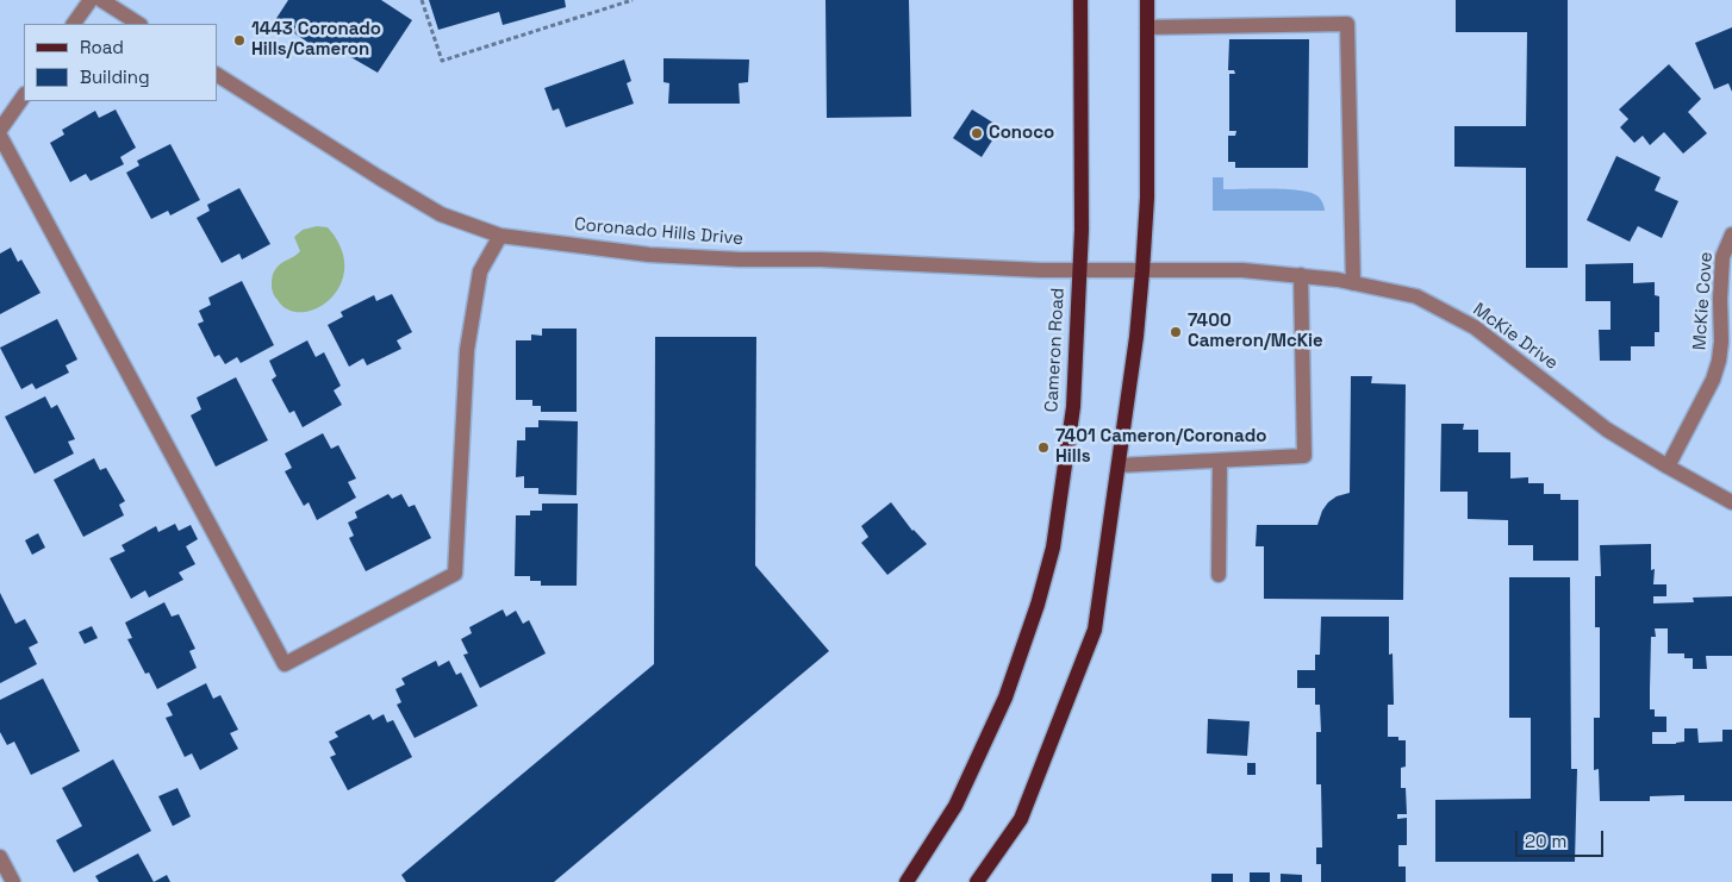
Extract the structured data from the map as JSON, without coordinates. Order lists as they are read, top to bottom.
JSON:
{
  "streets": {
    "main road": ["Cameron Road"],
    "street": ["Coronado Hills Drive", "McKie Cove", "McKie Drive"]
  },
  "crossings": [
    ["Coronado Hills Drive", "McKie Drive"],
    ["Coronado Hills Drive", "Cameron Road"],
    ["McKie Cove", "McKie Drive"]
  ],
  "places": [
    "1443 Coronado Hills/Cameron",
    "Conoco",
    "7400 Cameron/McKie",
    "7401 Cameron/Coronado Hills"
  ],
  "legend": ["Road", "Building"],
  "scale_bar": "20 m"
}
